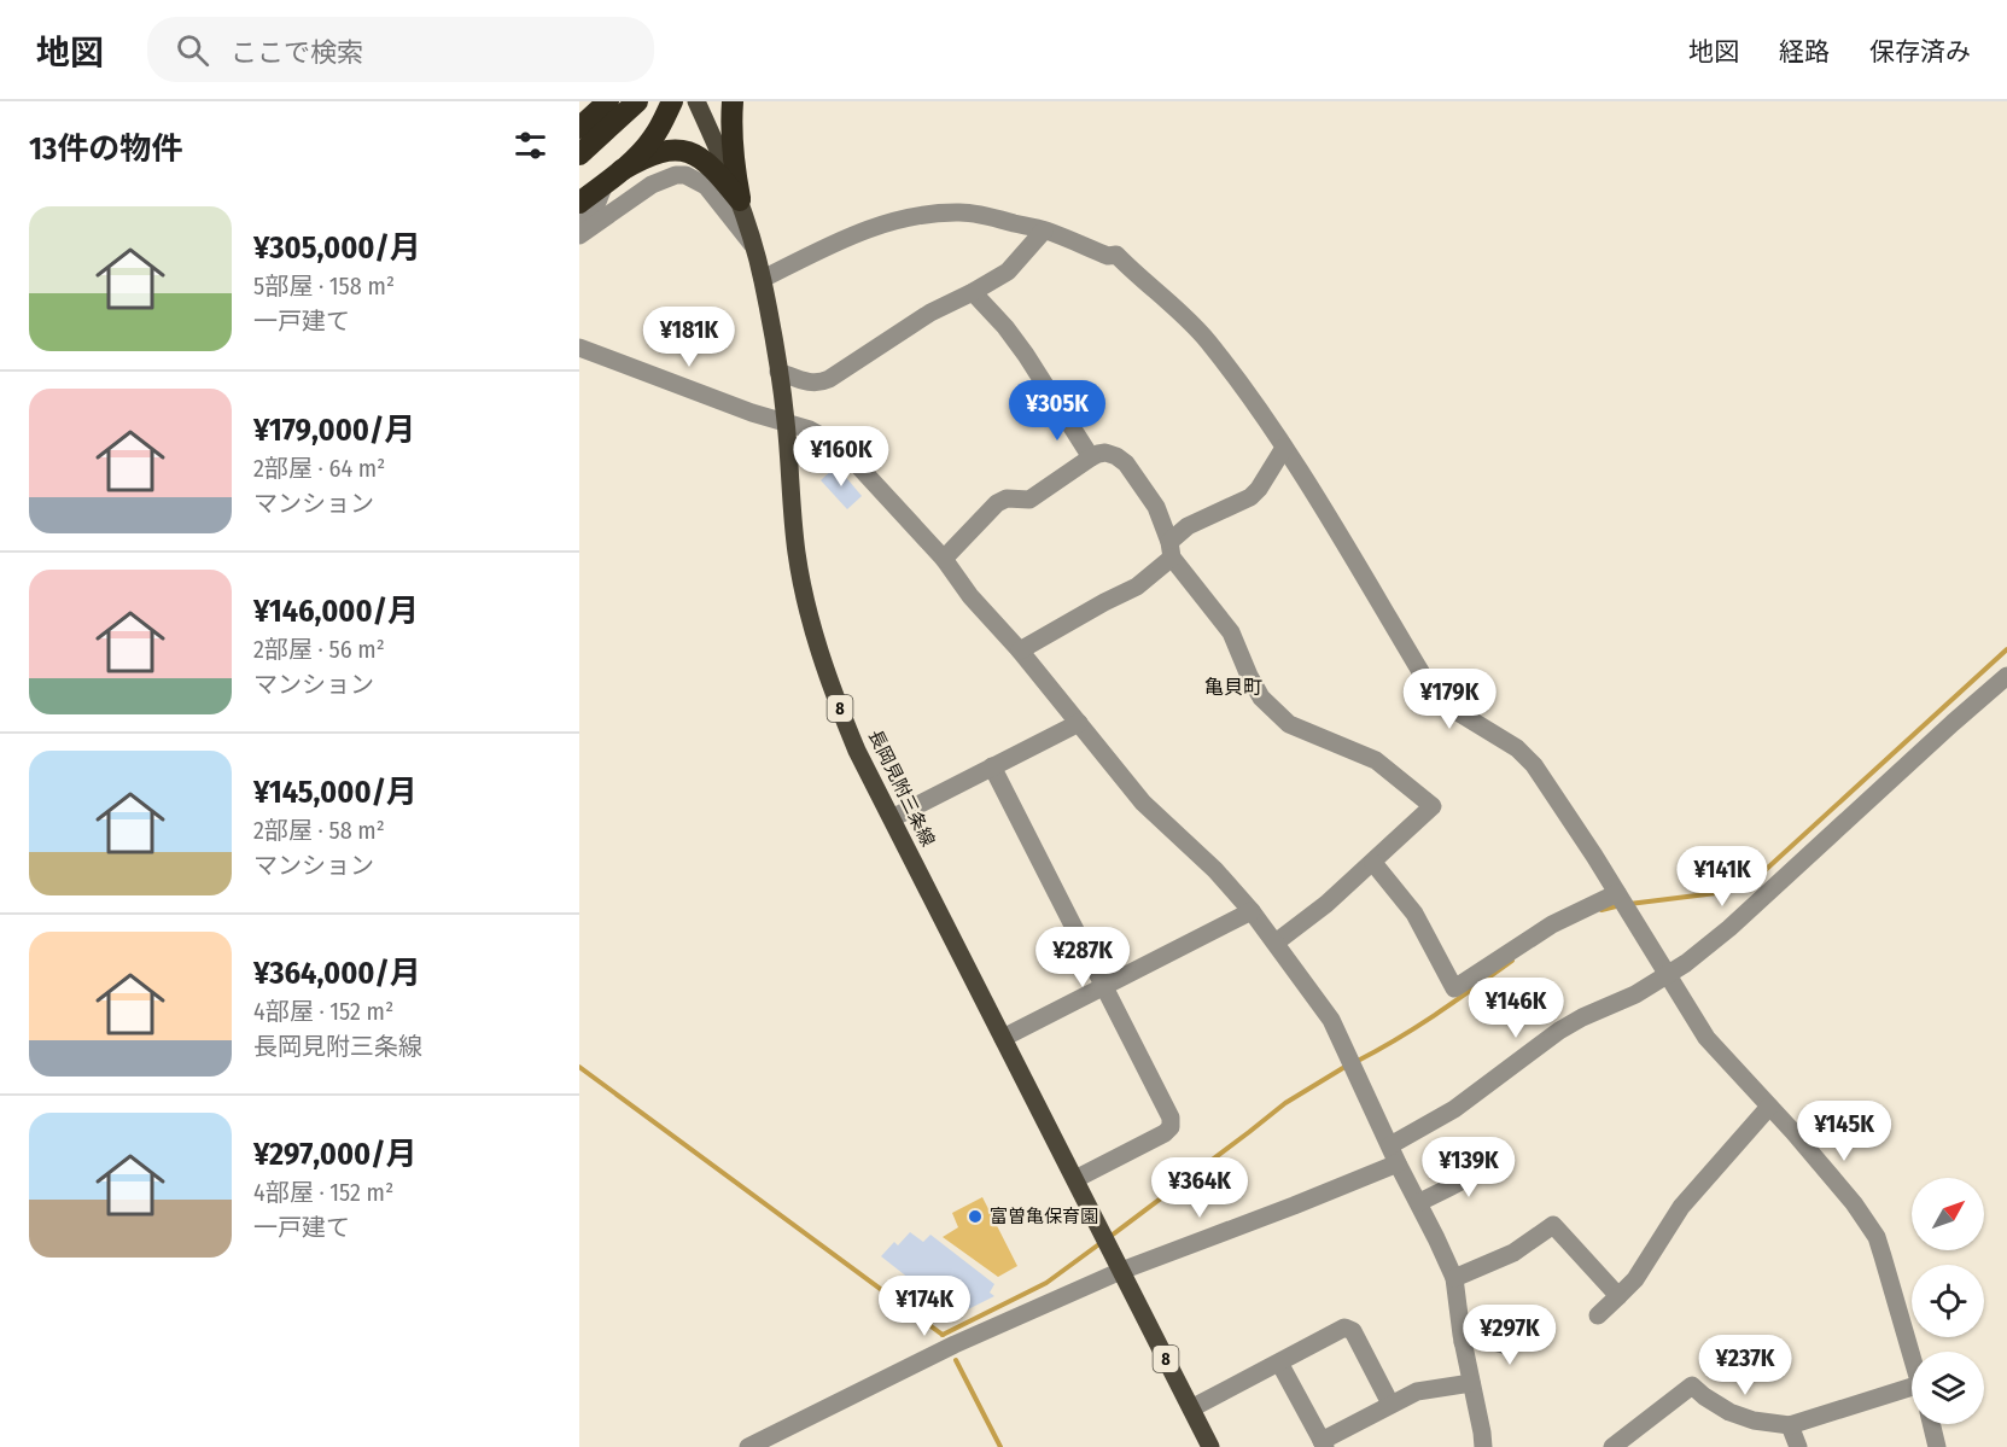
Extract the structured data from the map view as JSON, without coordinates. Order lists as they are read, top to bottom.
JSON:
{
  "streets": {
    "main road": ["8", "長岡見附三条線"]
  },
  "districts": ["亀貝町"],
  "places": ["富曽亀保育園"],
  "north": "top right",
  "page": {
    "header": "地図",
    "search": "ここで検索",
    "nav": ["地図", "経路", "保存済み"],
    "heading": "13件の物件",
    "list": [
      {
        "name": "¥305,000/月",
        "note": "5部屋 · 158 m² · 一戸建て"
      },
      {
        "name": "¥179,000/月",
        "note": "2部屋 · 64 m² · マンション"
      },
      {
        "name": "¥146,000/月",
        "note": "2部屋 · 56 m² · マンション"
      },
      {
        "name": "¥145,000/月",
        "note": "2部屋 · 58 m² · マンション"
      },
      {
        "name": "¥364,000/月",
        "note": "4部屋 · 152 m² · 長岡見附三条線"
      },
      {
        "name": "¥297,000/月",
        "note": "4部屋 · 152 m² · 一戸建て"
      }
    ],
    "price": [
      "¥181K",
      "¥305K",
      "¥160K",
      "¥179K",
      "¥141K",
      "¥287K",
      "¥146K",
      "¥145K",
      "¥139K",
      "¥364K",
      "¥174K",
      "¥297K",
      "¥237K"
    ]
  }
}
